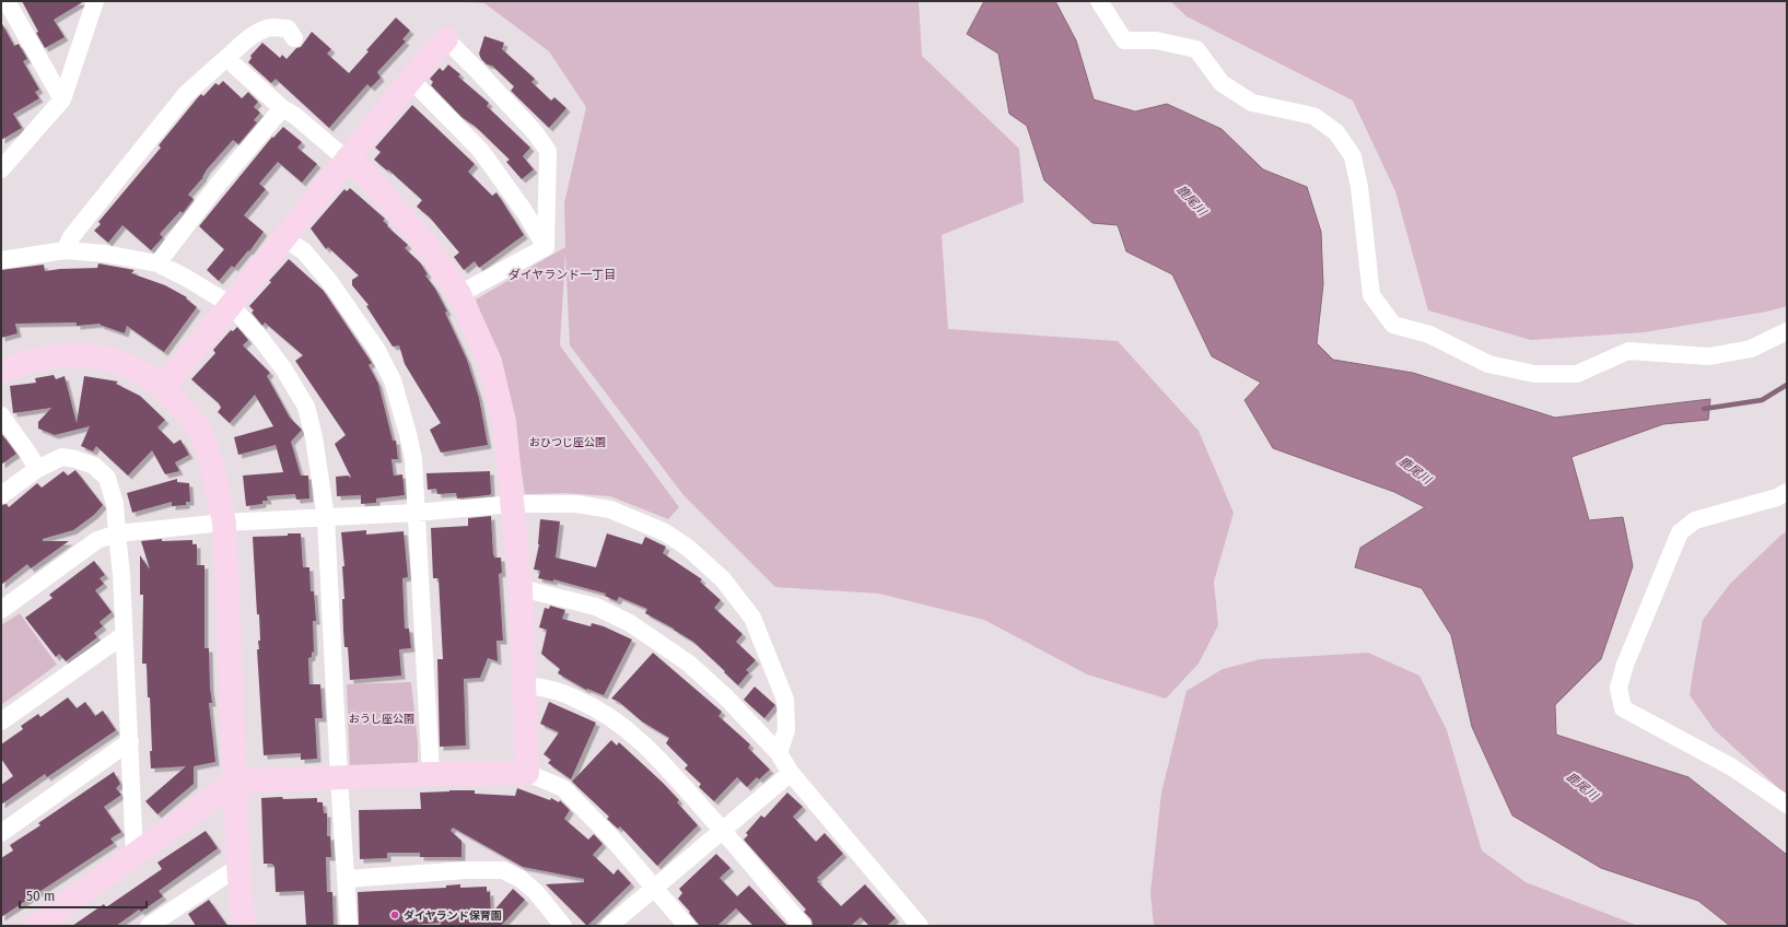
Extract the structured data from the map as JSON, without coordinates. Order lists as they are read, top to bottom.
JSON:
{
  "districts": ["ダイヤランド一丁目"],
  "water": ["鹿尾川"],
  "parks": ["おひつじ座公園", "おうし座公園"],
  "places": ["ダイヤランド保育園"],
  "scale_bar": "50 m"
}
